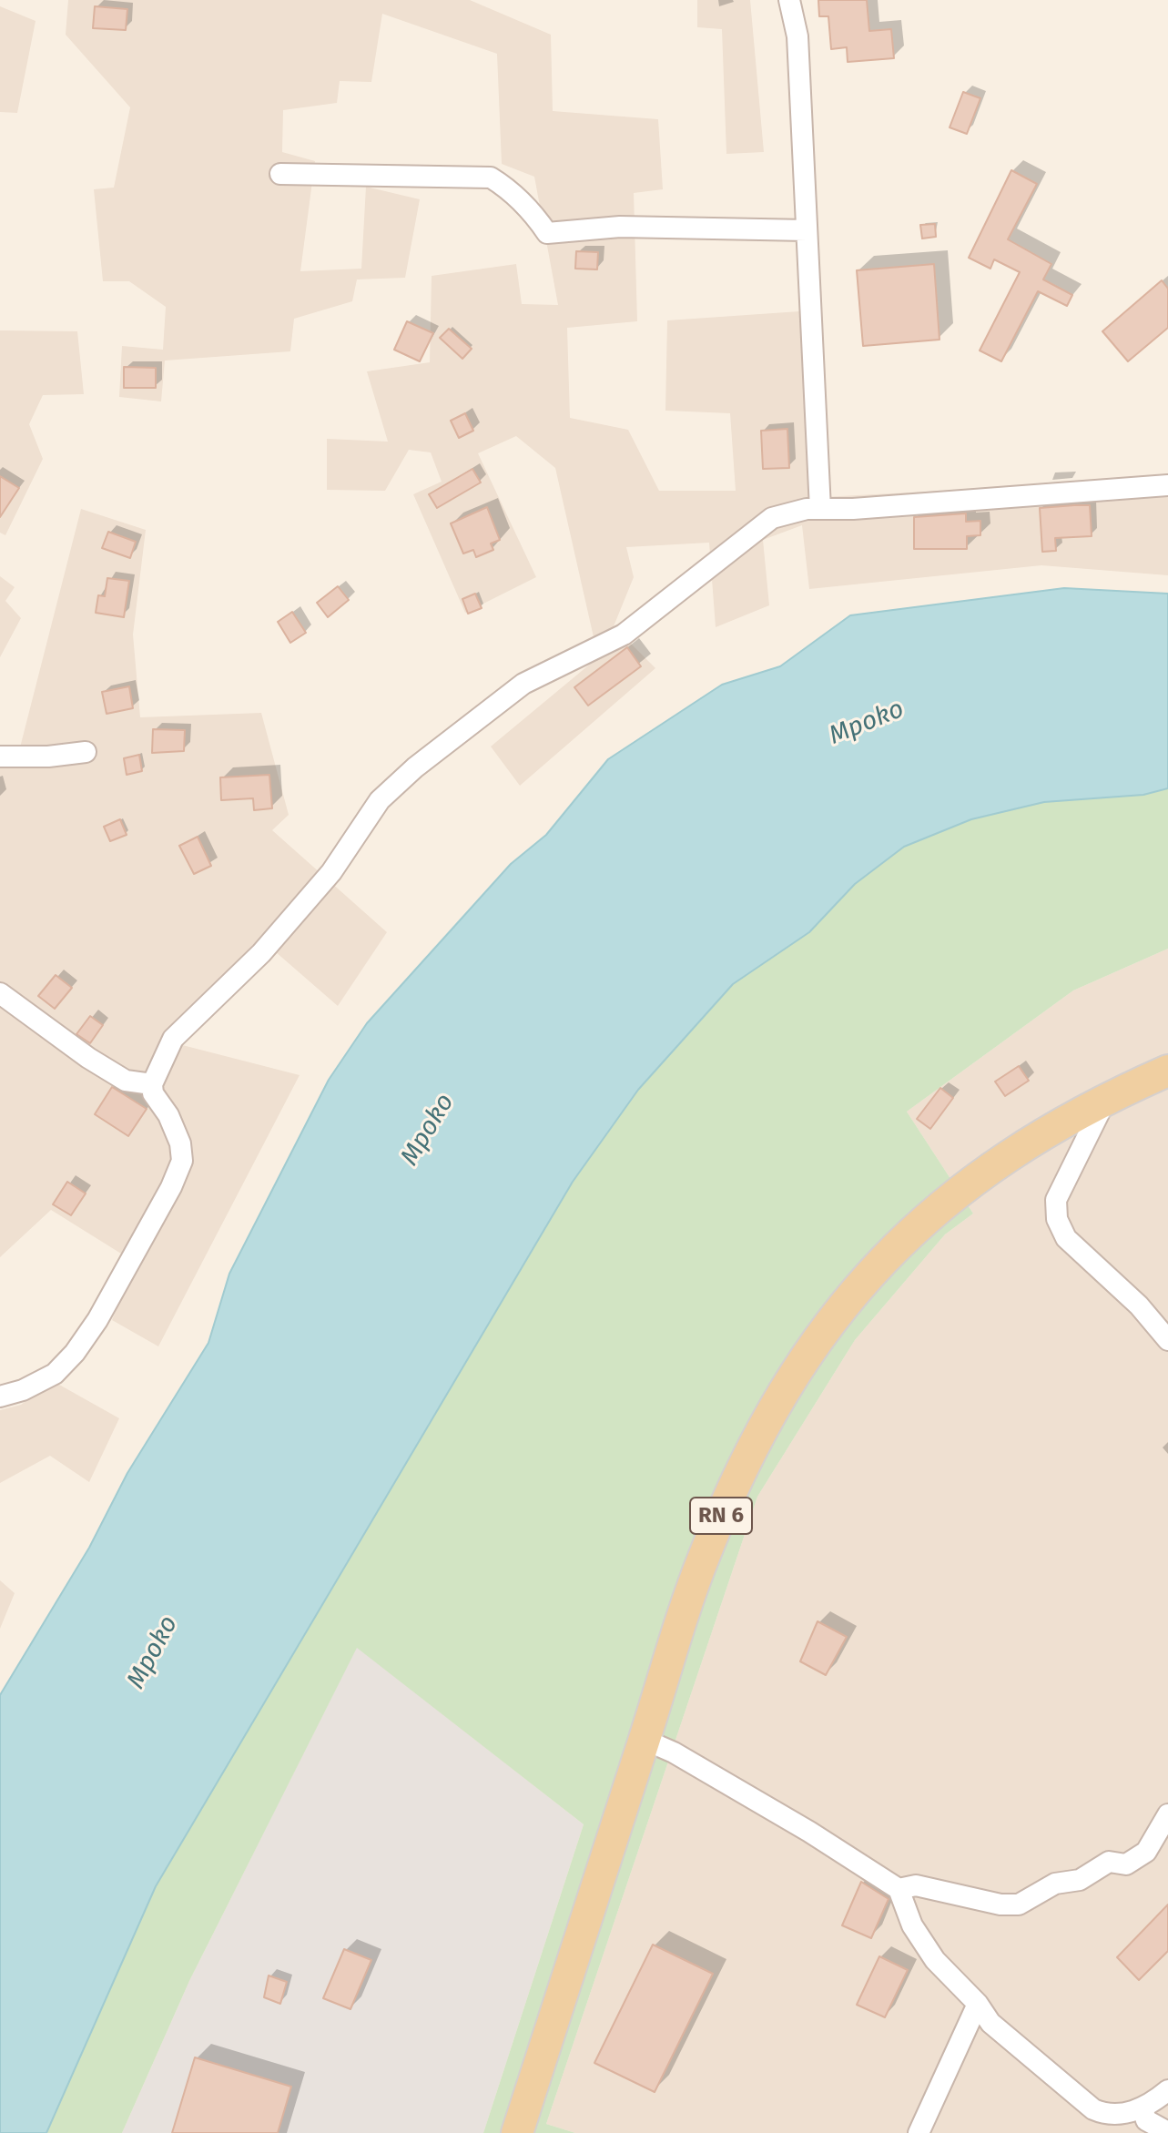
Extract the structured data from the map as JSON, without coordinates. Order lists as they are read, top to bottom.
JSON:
{
  "streets": {
    "main road": ["RN 6"]
  },
  "water": ["Mpoko"]
}
